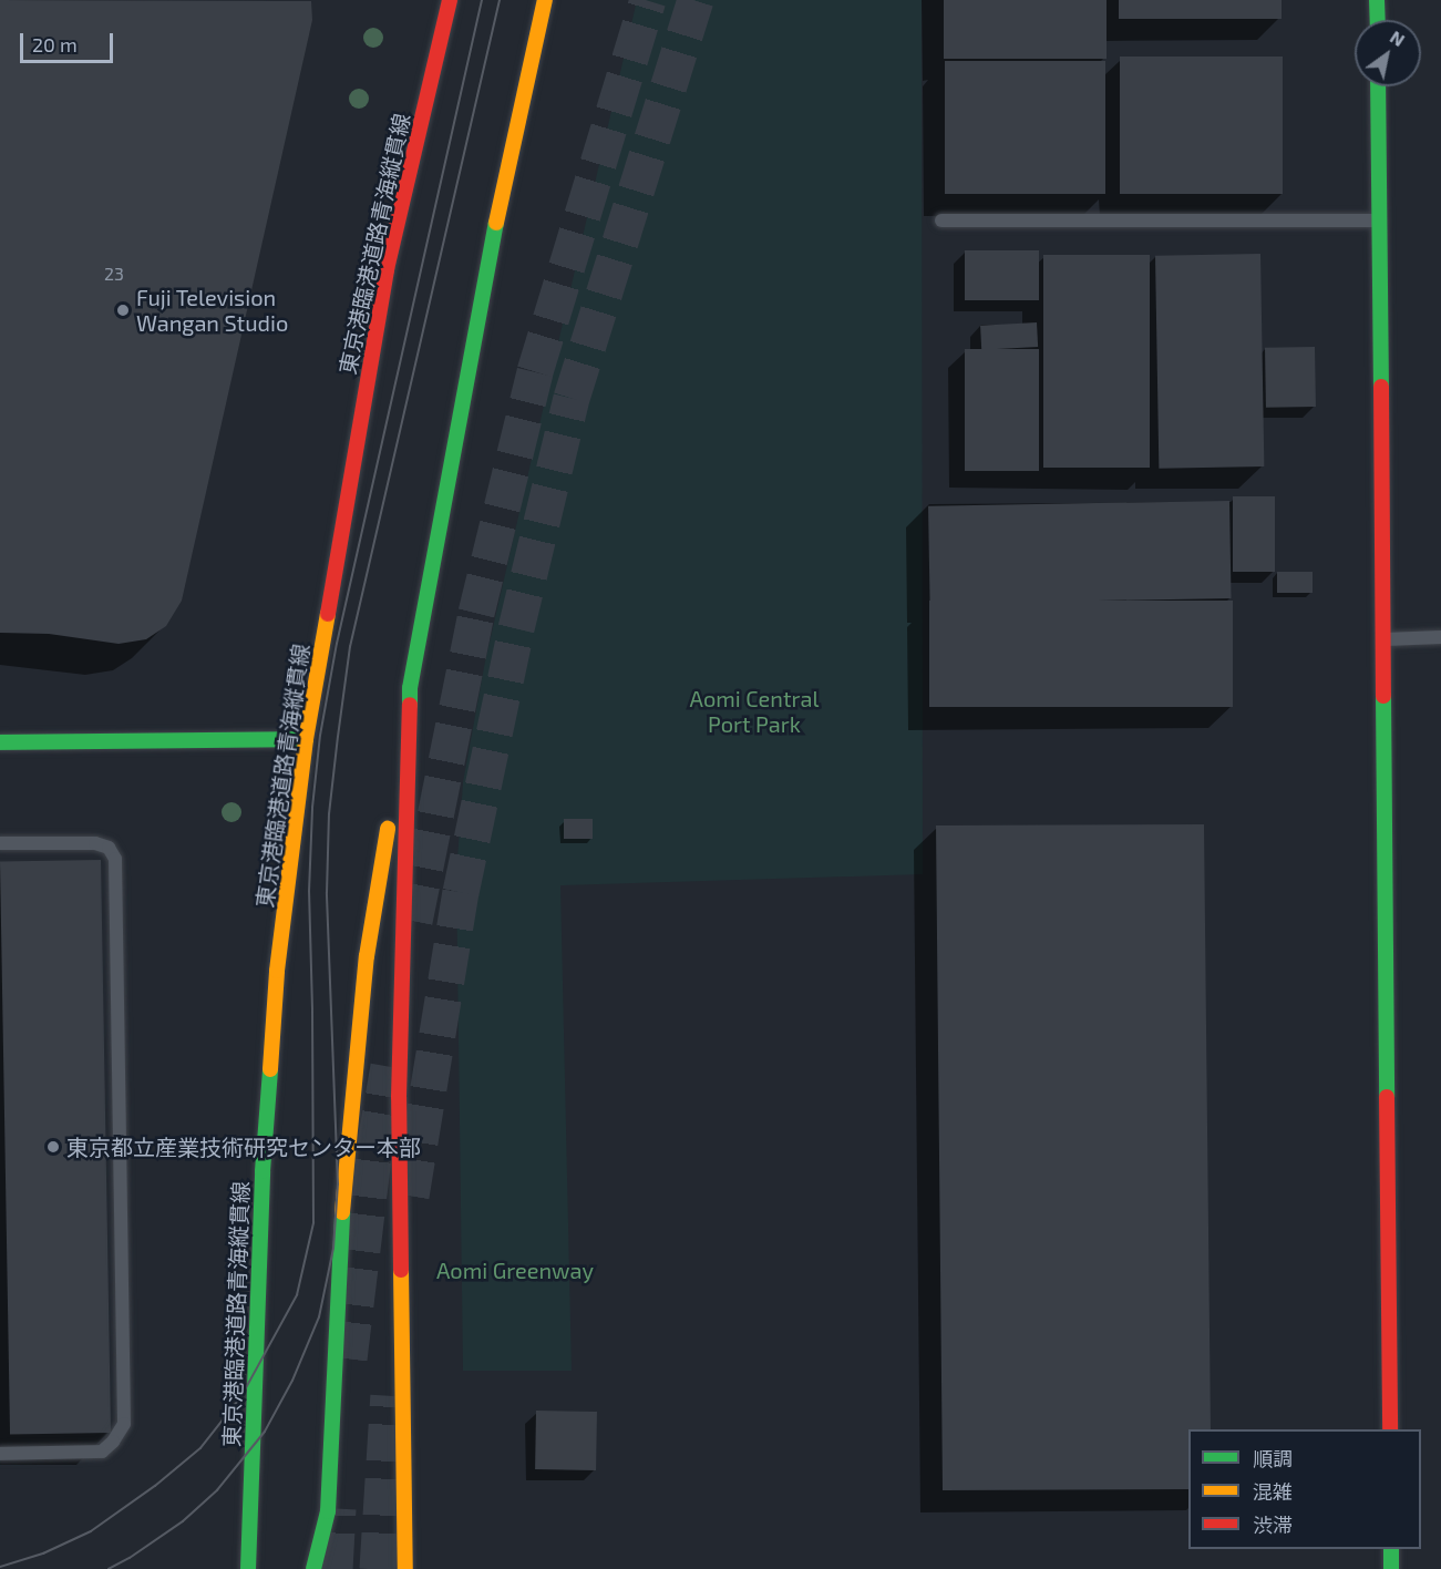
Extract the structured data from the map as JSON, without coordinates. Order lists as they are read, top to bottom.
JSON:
{
  "streets": {
    "street": ["東京港臨港道路青海縦貫線"]
  },
  "parks": ["Aomi Central Port Park", "Aomi Greenway"],
  "places": ["Fuji Television Wangan Studio", "東京都立産業技術研究センター本部"],
  "house_numbers": ["23"],
  "legend": ["順調", "混雑", "渋滞"],
  "scale_bar": "20 m",
  "north": "top right"
}
